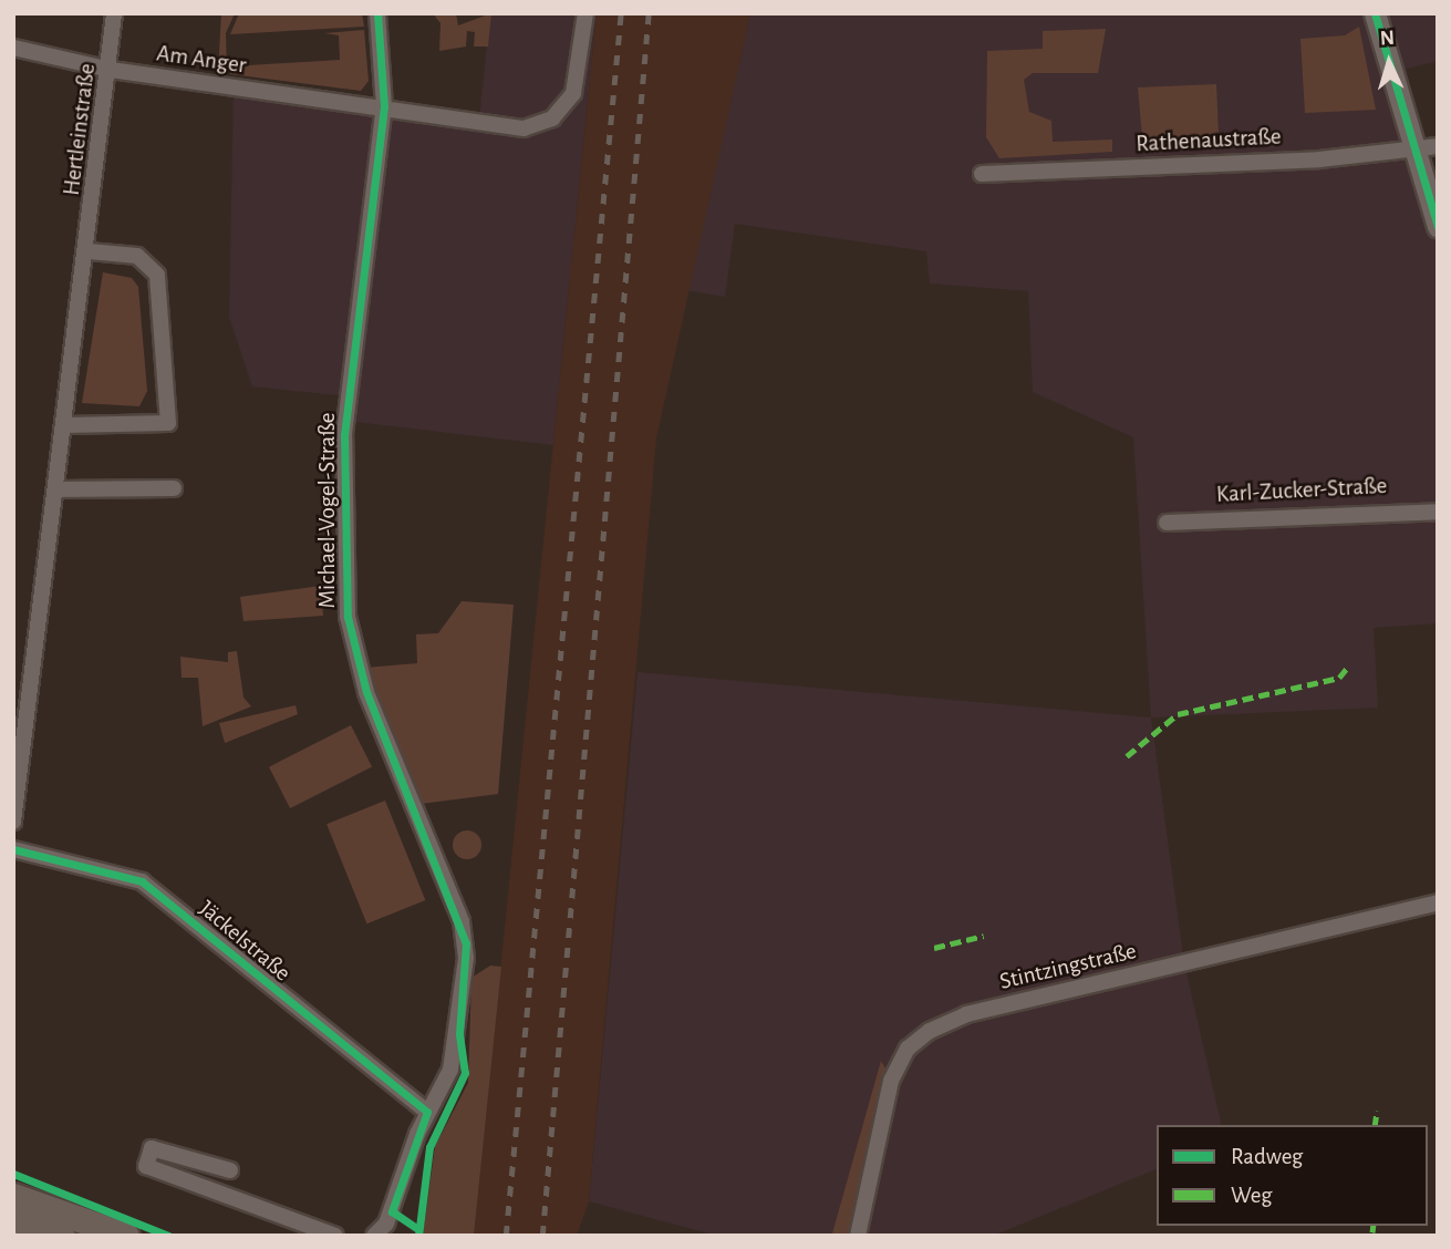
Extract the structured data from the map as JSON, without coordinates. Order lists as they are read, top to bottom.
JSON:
{
  "streets": {
    "street": [
      "Am Anger",
      "Hertleinstraße",
      "Rathenaustraße",
      "Karl-Zucker-Straße",
      "Michael-Vogel-Straße",
      "Jäckelstraße",
      "Stintzingstraße"
    ]
  },
  "crossings": [
    ["Am Anger", "Hertleinstraße"],
    ["Am Anger", "Michael-Vogel-Straße"],
    ["Michael-Vogel-Straße", "Jäckelstraße"]
  ],
  "legend": ["Radweg", "Weg"],
  "north": "top"
}
